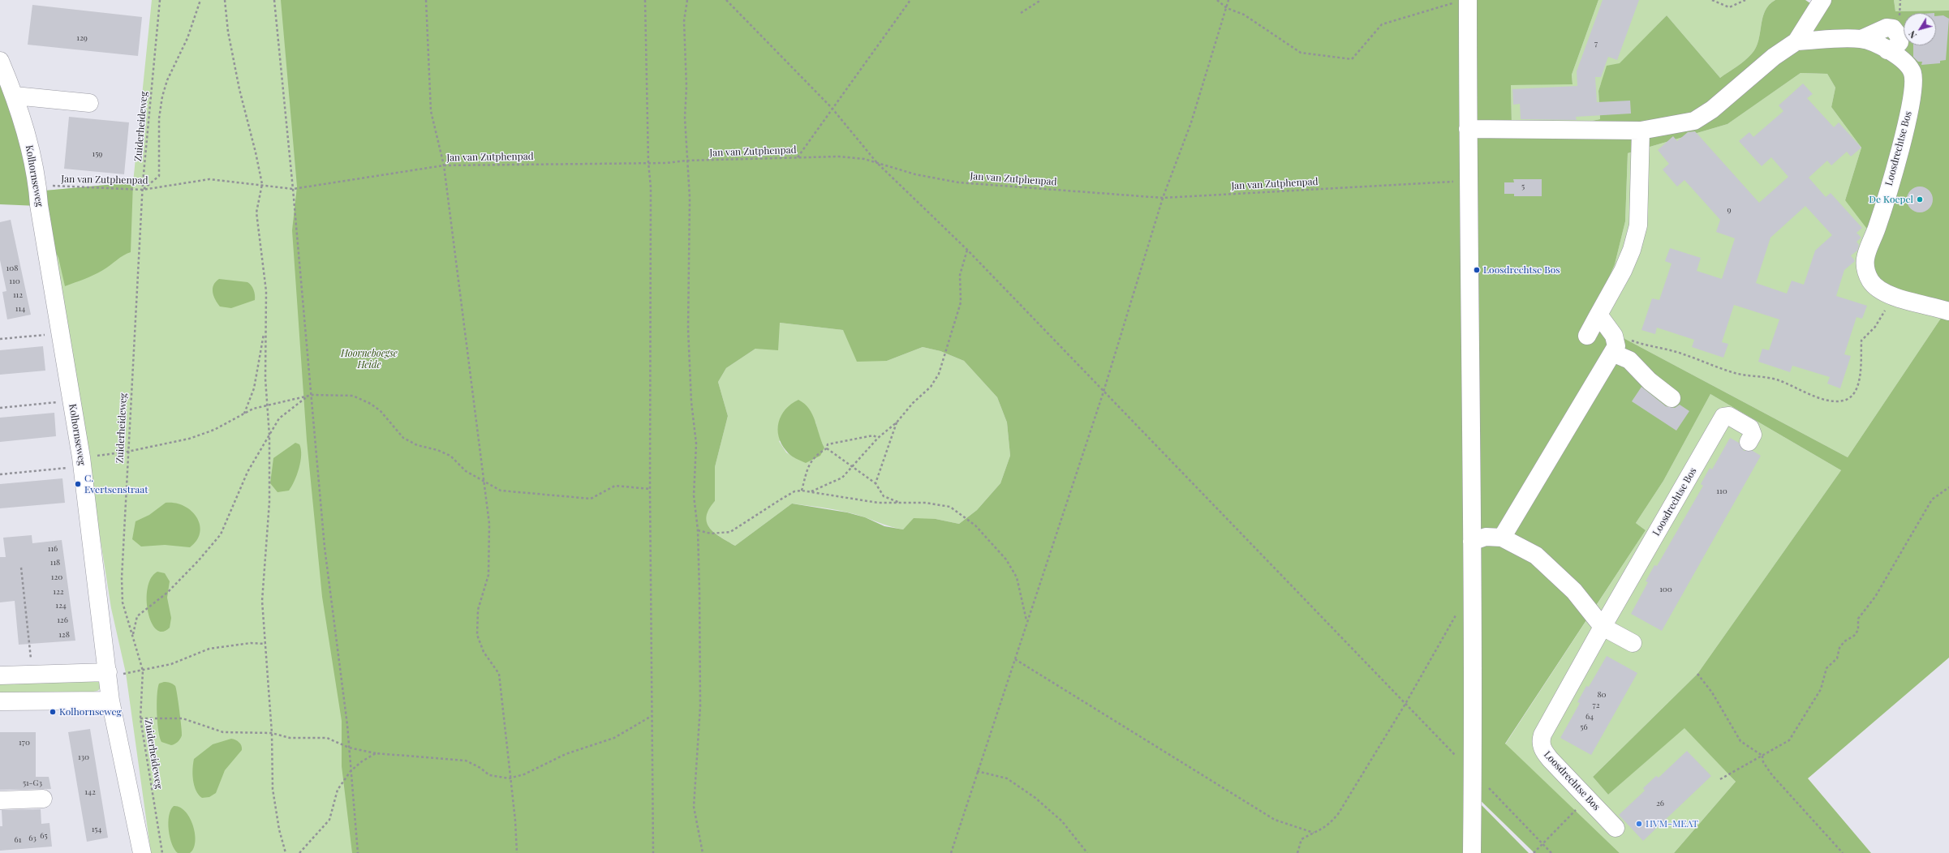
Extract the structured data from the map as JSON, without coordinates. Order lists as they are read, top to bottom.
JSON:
{
  "streets": {
    "street": ["Loosdrechtse Bos", "Kolhornseweg"],
    "path": ["Zuiderheideweg", "Jan van Zutphenpad"]
  },
  "crossings": [
    ["Zuiderheideweg", "Jan van Zutphenpad"],
    ["Jan van Zutphenpad", "Kolhornseweg"]
  ],
  "parks": ["Hoorneboegse Heide"],
  "places": [
    "De Koepel",
    "Loosdrechtse Bos",
    "C. Evertsenstraat",
    "Kolhornseweg",
    "HVM-MEAT"
  ],
  "house_numbers": [
    "129",
    "7",
    "159",
    "5",
    "9",
    "108",
    "110",
    "112",
    "114",
    "110",
    "116",
    "118",
    "120",
    "100",
    "122",
    "124",
    "126",
    "128",
    "80",
    "72",
    "64",
    "56",
    "170",
    "130",
    "51-G3",
    "142",
    "26",
    "154",
    "65",
    "63",
    "61"
  ],
  "north": "bottom left"
}
